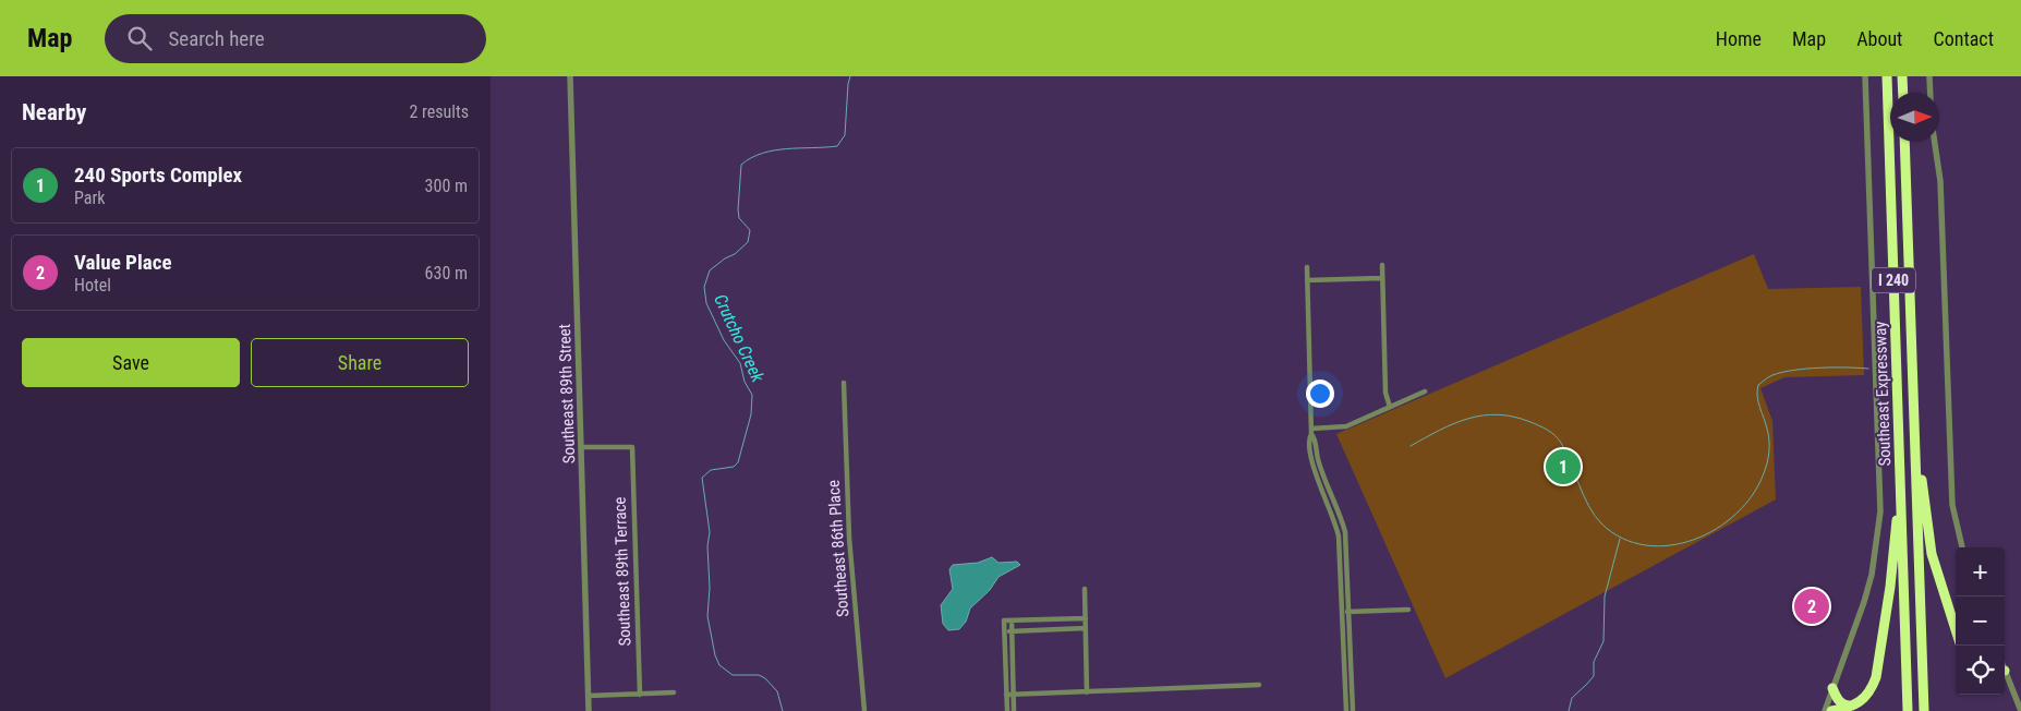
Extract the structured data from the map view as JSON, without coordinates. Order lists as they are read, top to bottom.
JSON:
{
  "streets": {
    "highway": ["I 240", "Southeast Expressway"],
    "street": ["Southeast 89th Street", "Southeast 86th Place", "Southeast 89th Terrace"]
  },
  "crossings": [
    ["Southeast 89th Street", "Southeast 89th Terrace"]
  ],
  "water": ["Crutcho Creek"],
  "north": "right",
  "page": {
    "header": "Map",
    "search": "Search here",
    "nav": [
      "Home",
      "Map",
      "About",
      "Contact"
    ],
    "heading": ["Nearby", "2 results"],
    "list": [
      {
        "mark": "1",
        "name": "240 Sports Complex",
        "note": "Park",
        "value": "300 m"
      },
      {
        "mark": "2",
        "name": "Value Place",
        "note": "Hotel",
        "value": "630 m"
      }
    ],
    "buttons": ["Save", "Share"],
    "pins": ["1", "2"],
    "map_buttons": ["+", "−"]
  }
}
